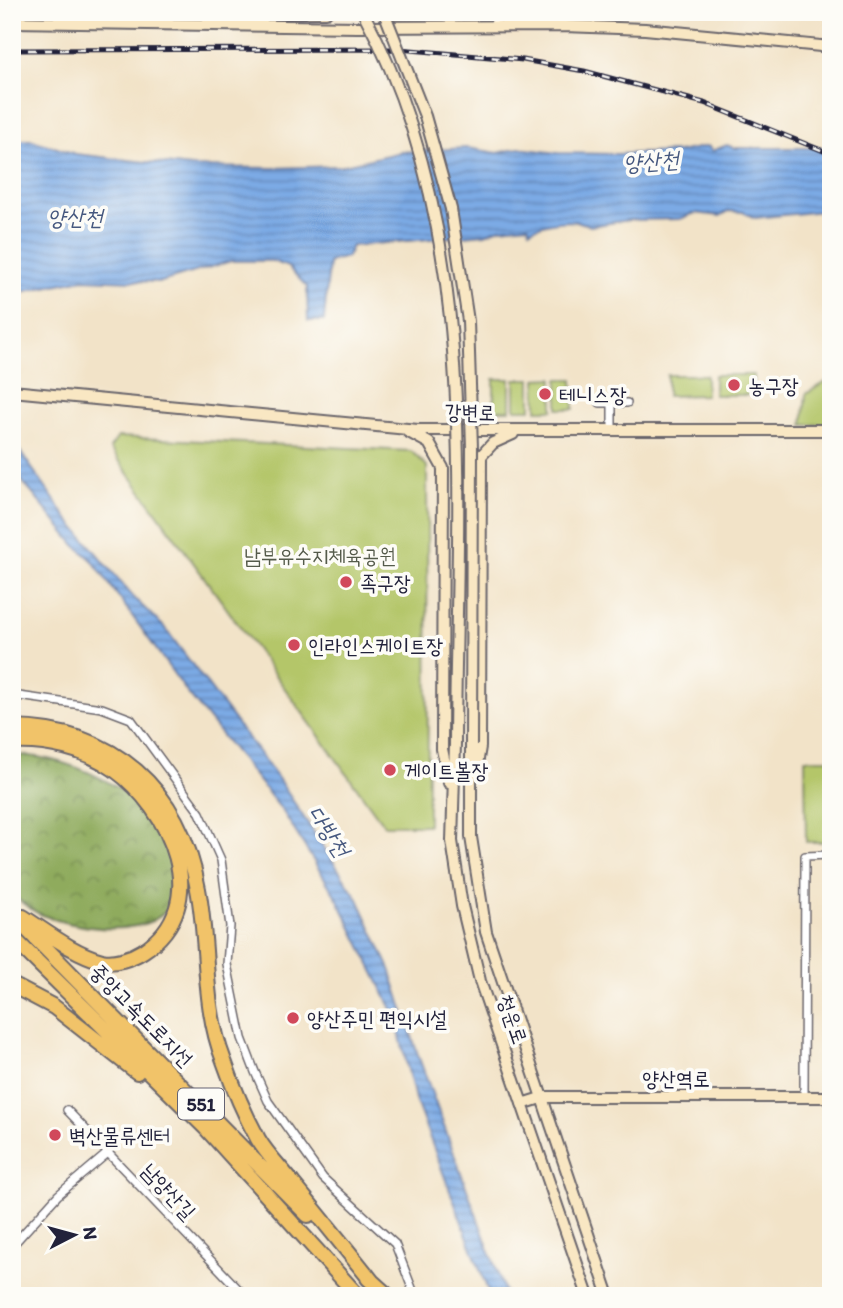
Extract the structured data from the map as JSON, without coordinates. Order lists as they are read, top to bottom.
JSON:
{
  "streets": {
    "highway": ["중앙고속도로지선", "551"],
    "main road": ["강변로", "청운로", "양산역로"],
    "street": ["남양산길"]
  },
  "crossings": [
    ["청운로", "양산역로"]
  ],
  "water": ["양산천", "다방천"],
  "parks": ["남부유수지체육공원"],
  "places": [
    "농구장",
    "테니스장",
    "족구장",
    "인라인스케이트장",
    "게이트볼장",
    "양산주민 편익시설",
    "벽산물류센터"
  ],
  "north": "right"
}
